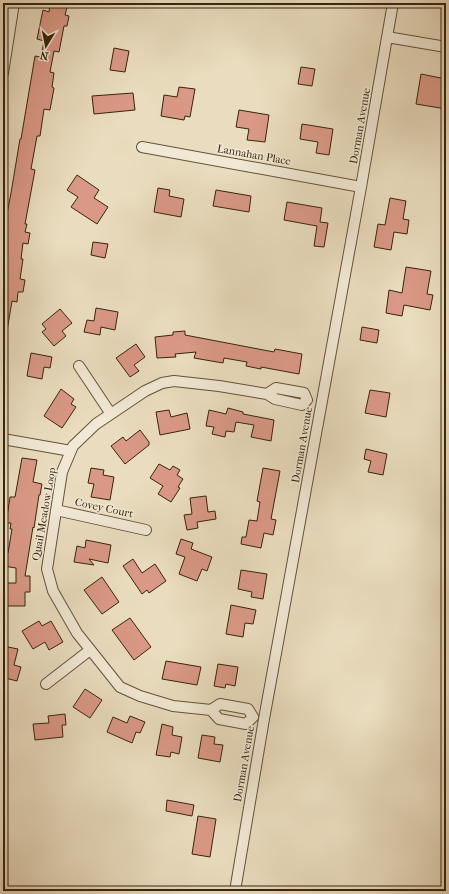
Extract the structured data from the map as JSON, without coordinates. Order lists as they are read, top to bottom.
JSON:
{
  "streets": {
    "street": [
      "Dorman Avenue",
      "Lannahan Place",
      "Covey Court",
      "Quail Meadow Loop"
    ]
  },
  "crossings": [
    ["Dorman Avenue", "Lannahan Place"],
    ["Dorman Avenue", "Quail Meadow Loop"],
    ["Covey Court", "Quail Meadow Loop"]
  ],
  "north": "bottom"
}
